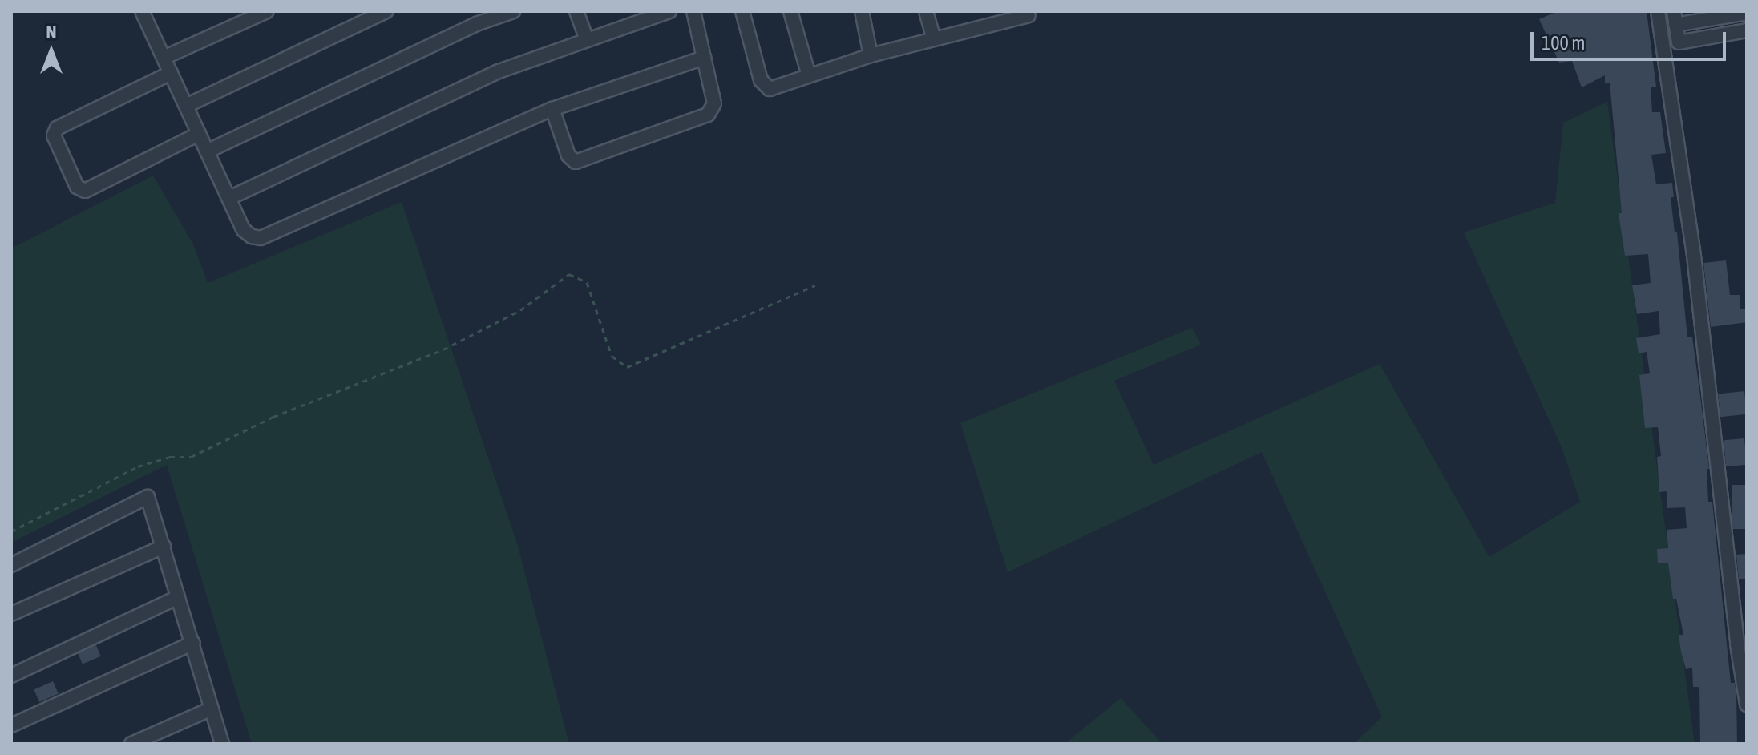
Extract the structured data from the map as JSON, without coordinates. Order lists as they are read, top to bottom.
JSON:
{
  "scale_bar": "100 m",
  "north": "top"
}
